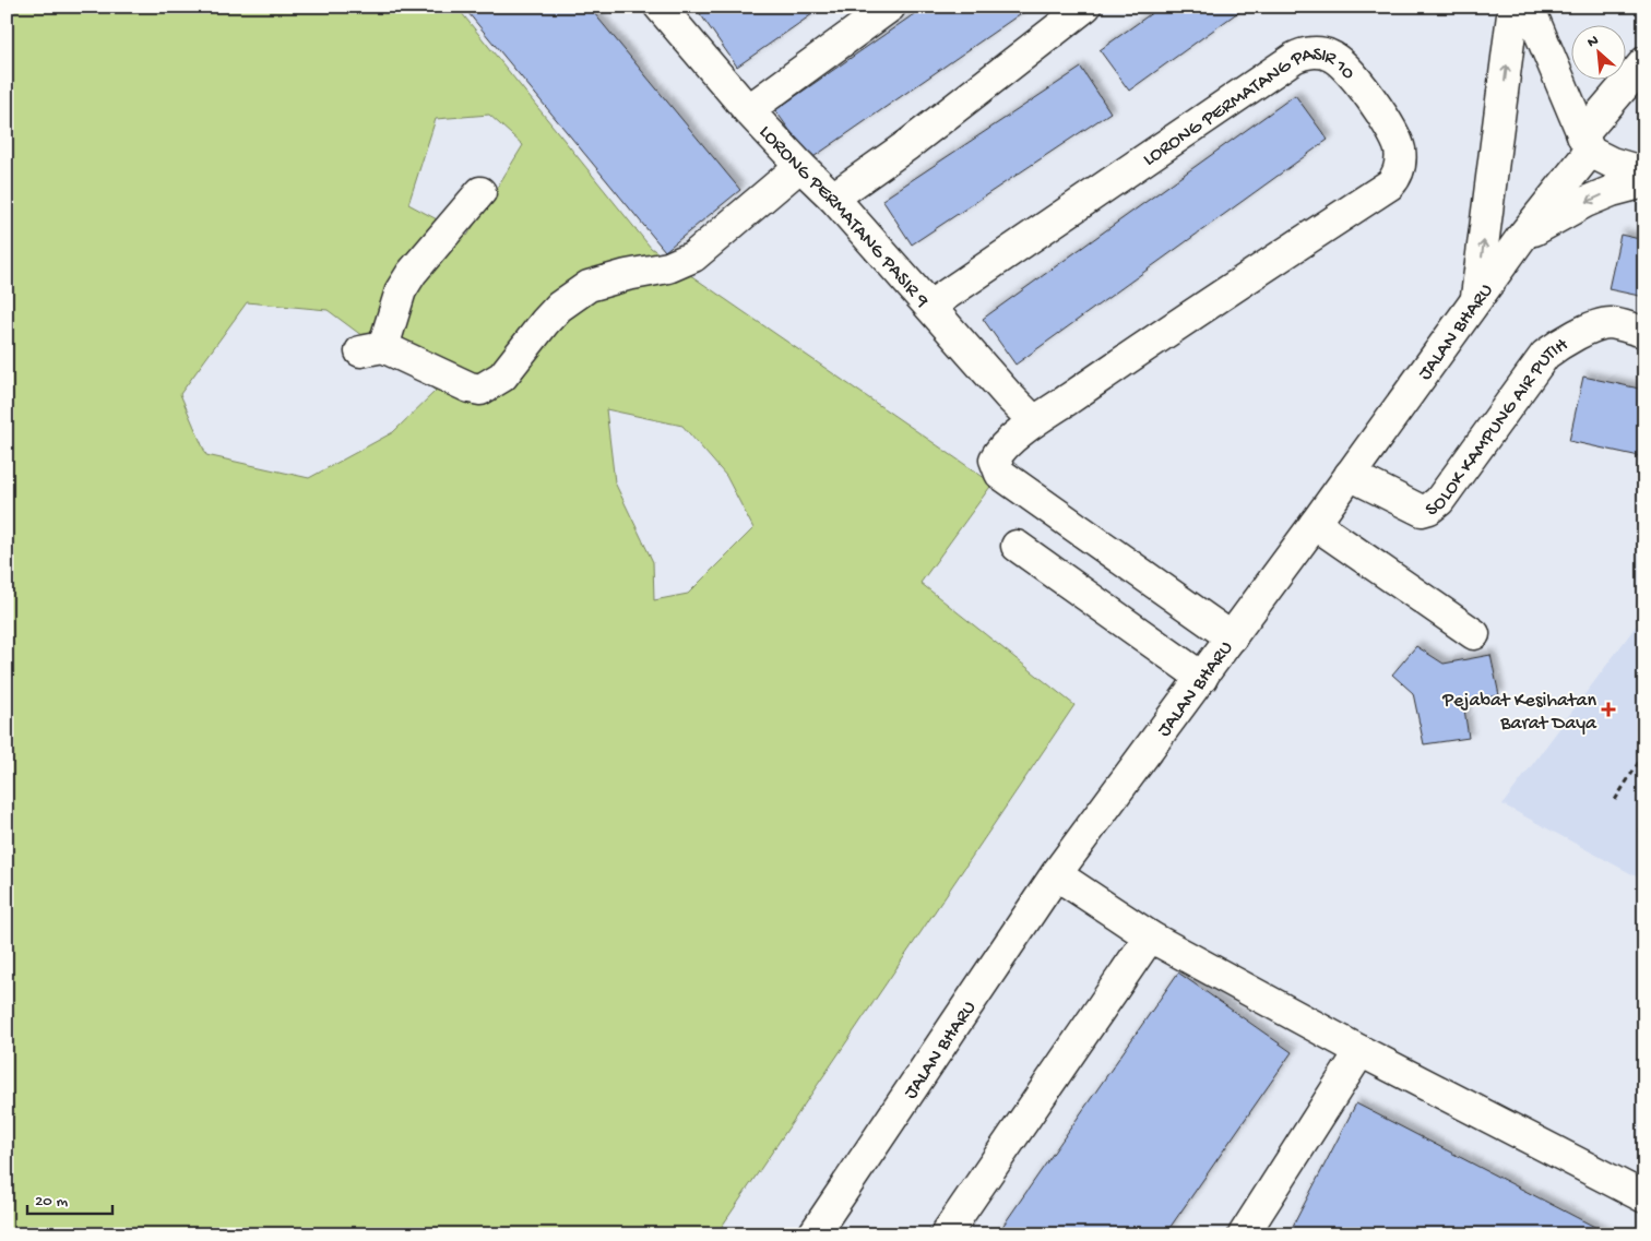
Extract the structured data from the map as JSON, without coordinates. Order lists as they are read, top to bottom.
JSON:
{
  "streets": {
    "street": [
      "LORONG PERMATANG PASIR 10",
      "LORONG PERMATANG PASIR 9",
      "JALAN BHARU",
      "SOLOK KAMPUNG AIR PUTIH"
    ]
  },
  "crossings": [
    ["LORONG PERMATANG PASIR 10", "LORONG PERMATANG PASIR 9"],
    ["LORONG PERMATANG PASIR 10", "JALAN BHARU"],
    ["JALAN BHARU", "SOLOK KAMPUNG AIR PUTIH"]
  ],
  "places": {
    "health": ["Pejabat Kesihatan Barat Daya"]
  },
  "scale_bar": "20 m",
  "north": "top left"
}
